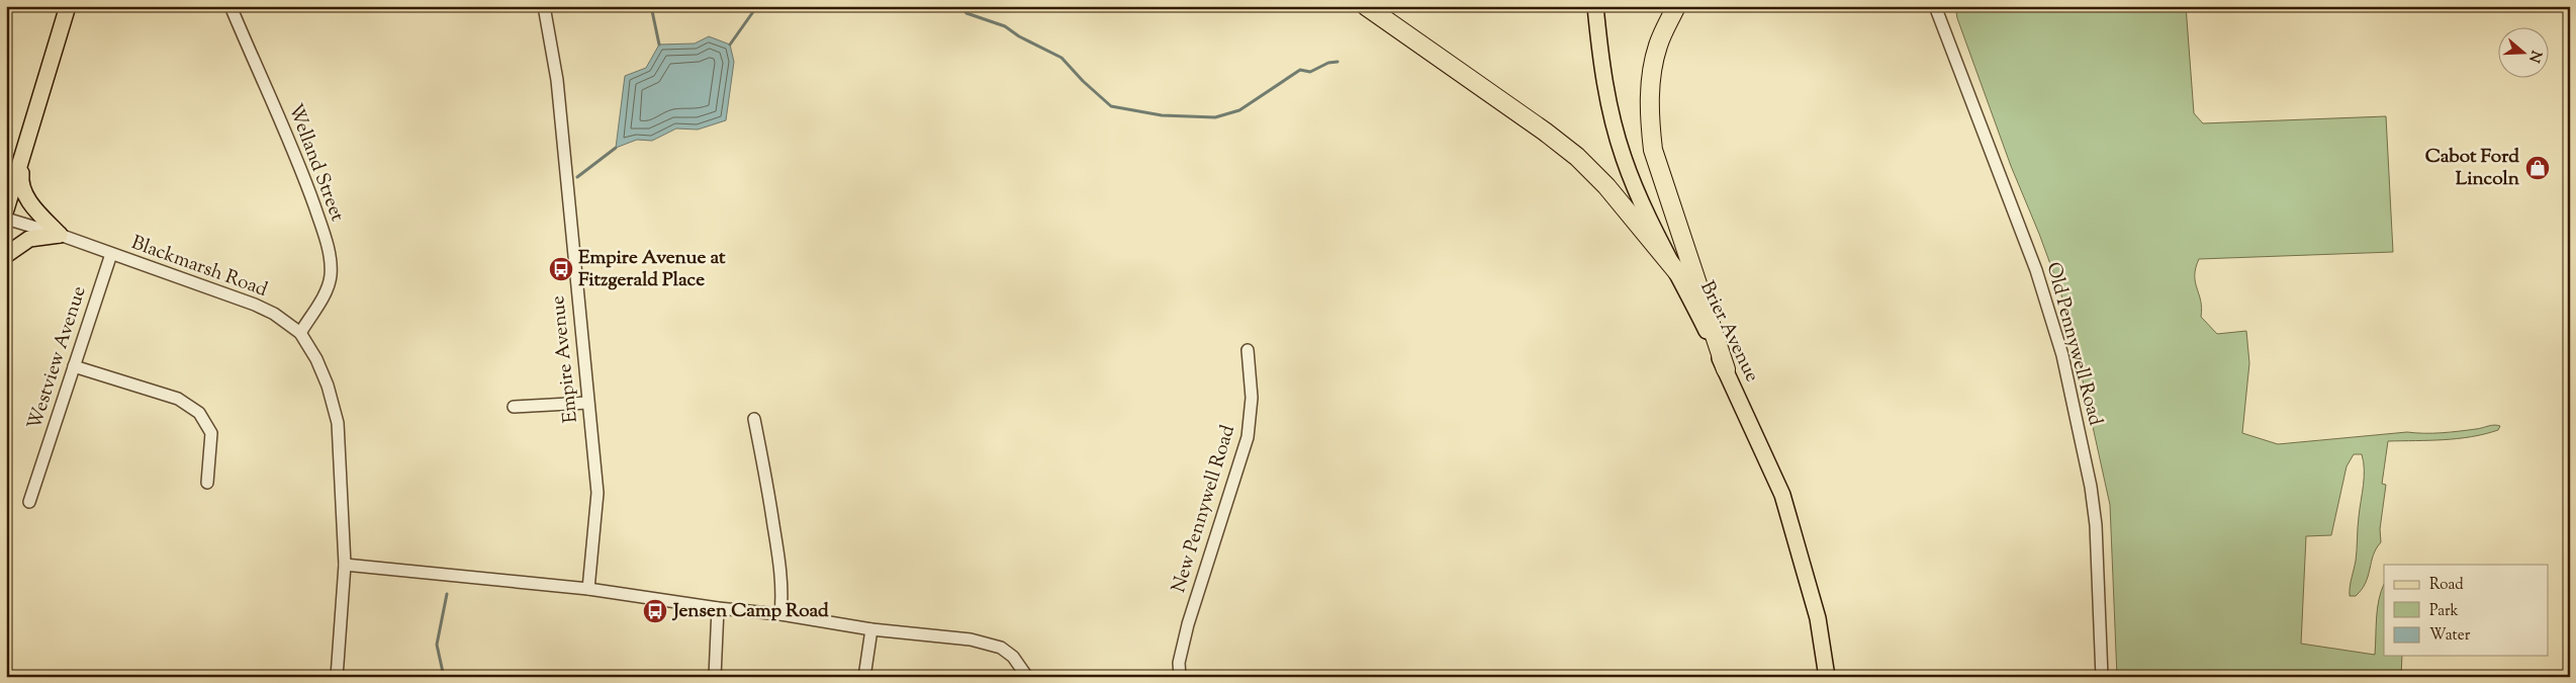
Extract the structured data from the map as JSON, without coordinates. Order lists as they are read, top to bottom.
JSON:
{
  "streets": {
    "main road": ["Brier Avenue"],
    "street": [
      "Welland Street",
      "Blackmarsh Road",
      "Old Pennywell Road",
      "Westview Avenue",
      "Empire Avenue",
      "New Pennywell Road"
    ]
  },
  "crossings": [
    ["Welland Street", "Blackmarsh Road"],
    ["Blackmarsh Road", "Westview Avenue"]
  ],
  "places": {
    "shop": ["Cabot Ford Lincoln"],
    "bus stop": ["Empire Avenue at Fitzgerald Place", "Jensen Camp Road"]
  },
  "legend": ["Road", "Park", "Water"],
  "north": "right"
}
